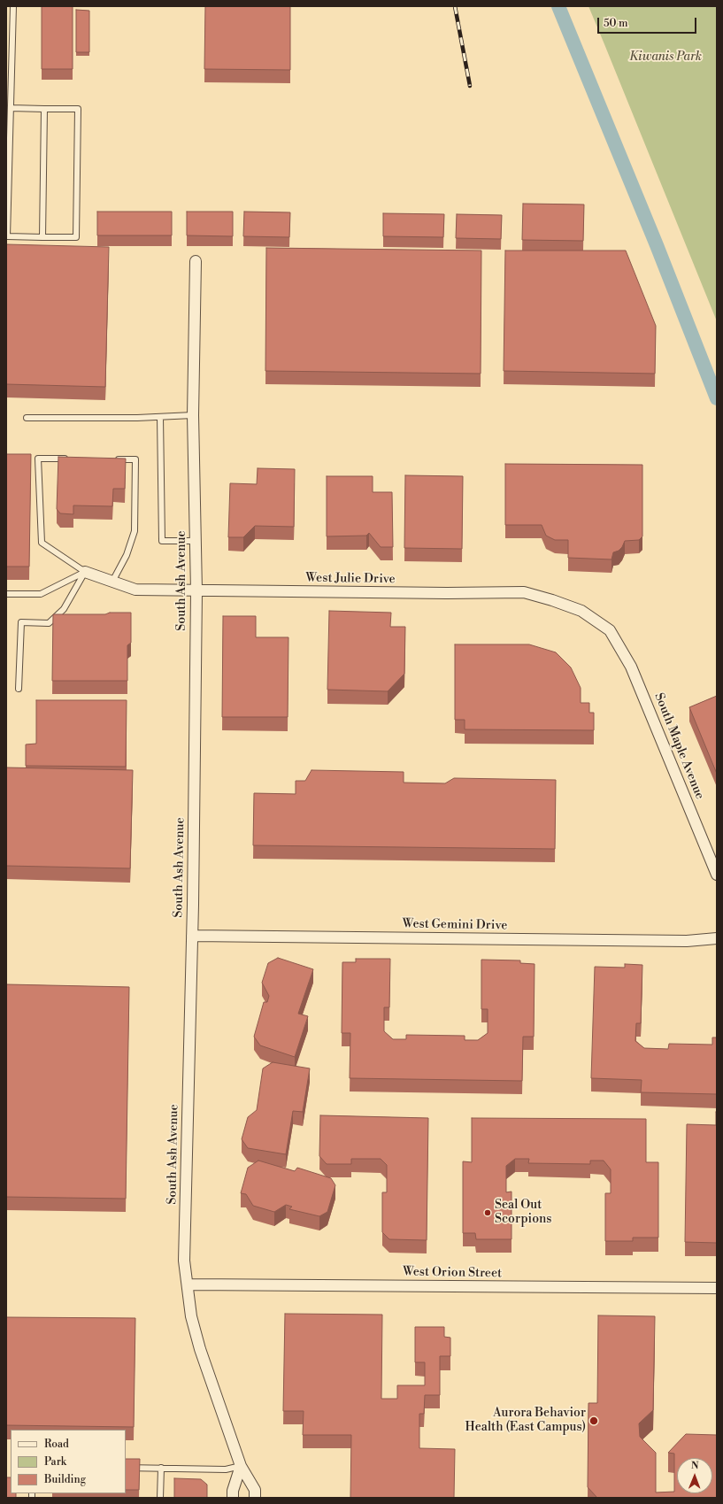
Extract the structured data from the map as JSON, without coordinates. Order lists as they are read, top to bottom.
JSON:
{
  "streets": {
    "street": [
      "West Julie Drive",
      "South Ash Avenue",
      "South Maple Avenue",
      "West Gemini Drive",
      "West Orion Street"
    ]
  },
  "crossings": [
    ["West Julie Drive", "South Ash Avenue"],
    ["West Julie Drive", "South Maple Avenue"],
    ["South Ash Avenue", "West Gemini Drive"],
    ["South Ash Avenue", "West Orion Street"]
  ],
  "parks": ["Kiwanis Park"],
  "places": ["Seal Out Scorpions", "Aurora Behavior Health (East Campus)"],
  "legend": ["Road", "Park", "Building"],
  "scale_bar": "50 m",
  "north": "top"
}
